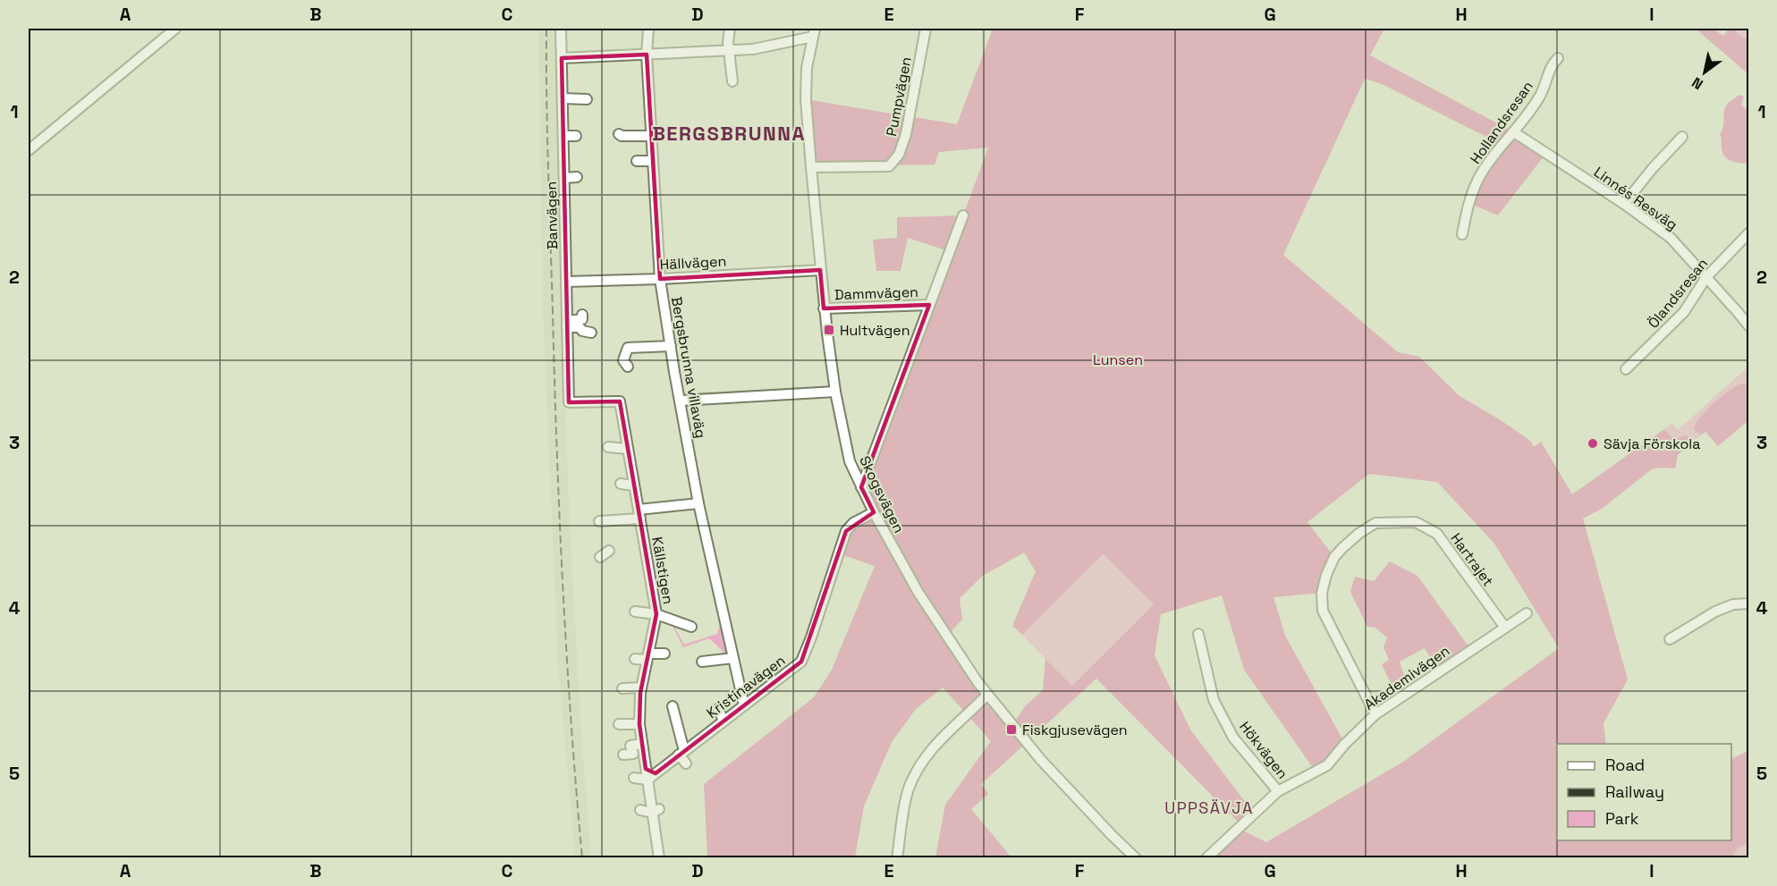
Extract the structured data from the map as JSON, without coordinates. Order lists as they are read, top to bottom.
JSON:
{
  "streets": {
    "street": [
      "Pumpvägen",
      "Hollandsresan",
      "Linnés Resväg",
      "Banvägen",
      "Hällvägen",
      "Dammvägen",
      "Ölandsresan",
      "Bergsbrunna villaväg",
      "Skogsvägen",
      "Hartrajet",
      "Källstigen",
      "Akademivägen",
      "Kristinavägen",
      "Hökvägen"
    ]
  },
  "crossings": [
    ["Pumpvägen", "Skogsvägen"],
    ["Hollandsresan", "Linnés Resväg"],
    ["Linnés Resväg", "Ölandsresan"],
    ["Banvägen", "Hällvägen"],
    ["Banvägen", "Källstigen"],
    ["Hällvägen", "Bergsbrunna villaväg"],
    ["Hällvägen", "Skogsvägen"],
    ["Dammvägen", "Skogsvägen"],
    ["Bergsbrunna villaväg", "Kristinavägen"],
    ["Skogsvägen", "Kristinavägen"],
    ["Hartrajet", "Akademivägen"],
    ["Källstigen", "Kristinavägen"],
    ["Akademivägen", "Hökvägen"]
  ],
  "districts": ["BERGSBRUNNA", "UPPSÄVJA"],
  "parks": ["Lunsen"],
  "places": {
    "transit": ["Hultvägen", "Fiskgjusevägen"],
    "other": ["Sävja Förskola"]
  },
  "legend": ["Road", "Railway", "Park"],
  "north": "bottom left",
  "grid": {
    "columns": [
      "A",
      "B",
      "C",
      "D",
      "E",
      "F",
      "G",
      "H",
      "I"
    ],
    "rows": [
      "1",
      "2",
      "3",
      "4",
      "5"
    ]
  }
}
